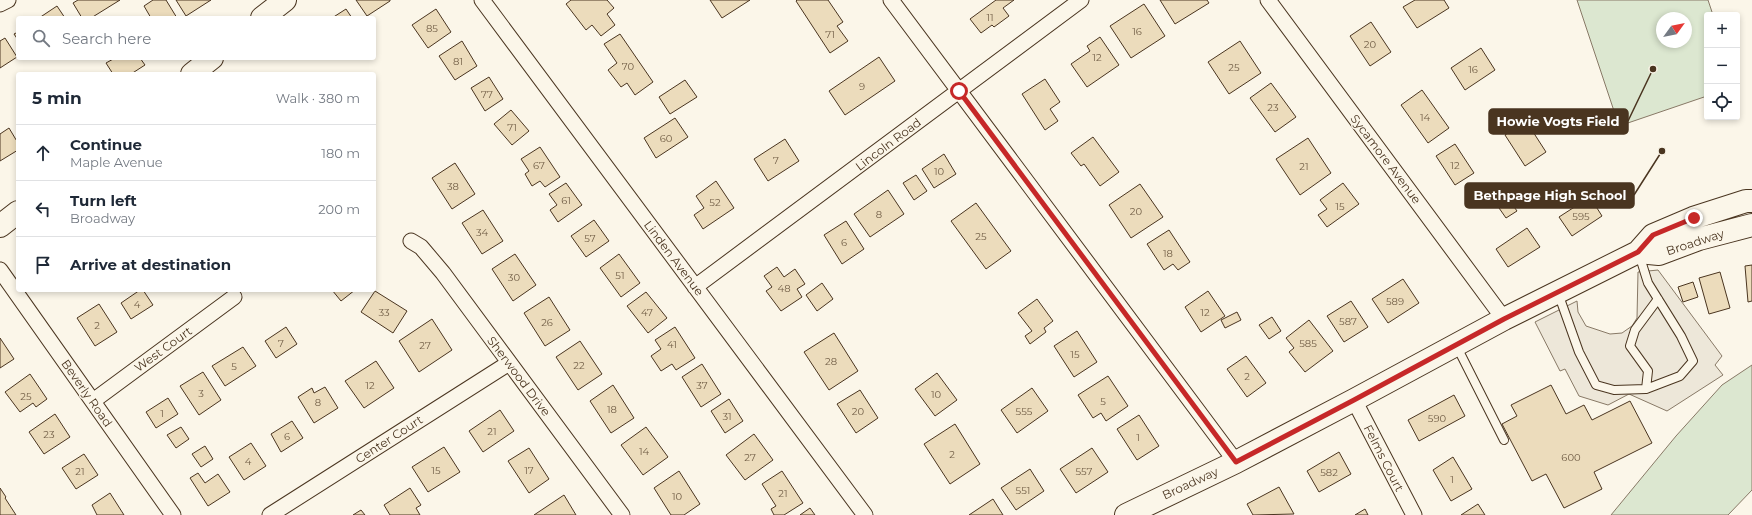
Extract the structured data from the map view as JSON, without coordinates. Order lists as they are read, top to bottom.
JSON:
{
  "streets": {
    "main road": ["Broadway"],
    "street": [
      "Lincoln Road",
      "Sycamore Avenue",
      "Linden Avenue",
      "West Court",
      "Sherwood Drive",
      "Beverly Road",
      "Center Court",
      "Felms Court"
    ]
  },
  "crossings": [
    ["Lincoln Road", "Linden Avenue"],
    ["Sycamore Avenue", "Broadway"],
    ["Broadway", "Felms Court"],
    ["West Court", "Beverly Road"],
    ["Sherwood Drive", "Center Court"]
  ],
  "places": ["Howie Vogts Field", "Bethpage High School"],
  "house_numbers": [
    "11",
    "85",
    "16",
    "71",
    "20",
    "12",
    "81",
    "70",
    "25",
    "16",
    "9",
    "77",
    "23",
    "14",
    "71",
    "60",
    "7",
    "67",
    "12",
    "21",
    "10",
    "38",
    "61",
    "52",
    "15",
    "20",
    "8",
    "595",
    "34",
    "25",
    "57",
    "6",
    "18",
    "51",
    "30",
    "48",
    "589",
    "4",
    "33",
    "47",
    "12",
    "587",
    "26",
    "2",
    "7",
    "585",
    "41",
    "27",
    "15",
    "28",
    "22",
    "5",
    "2",
    "12",
    "37",
    "3",
    "10",
    "25",
    "5",
    "8",
    "18",
    "20",
    "555",
    "1",
    "31",
    "590",
    "21",
    "23",
    "6",
    "1",
    "14",
    "2",
    "27",
    "600",
    "4",
    "15",
    "17",
    "21",
    "557",
    "582",
    "1",
    "551",
    "21",
    "10"
  ],
  "north": "top right",
  "page": {
    "map_buttons": ["+", "−"],
    "search": "Search here",
    "heading": ["5 min", "Walk · 380 m"],
    "list": [
      ["Continue", "Maple Avenue", "180 m"],
      ["Turn left", "Broadway", "200 m"],
      "Arrive at destination"
    ]
  }
}
